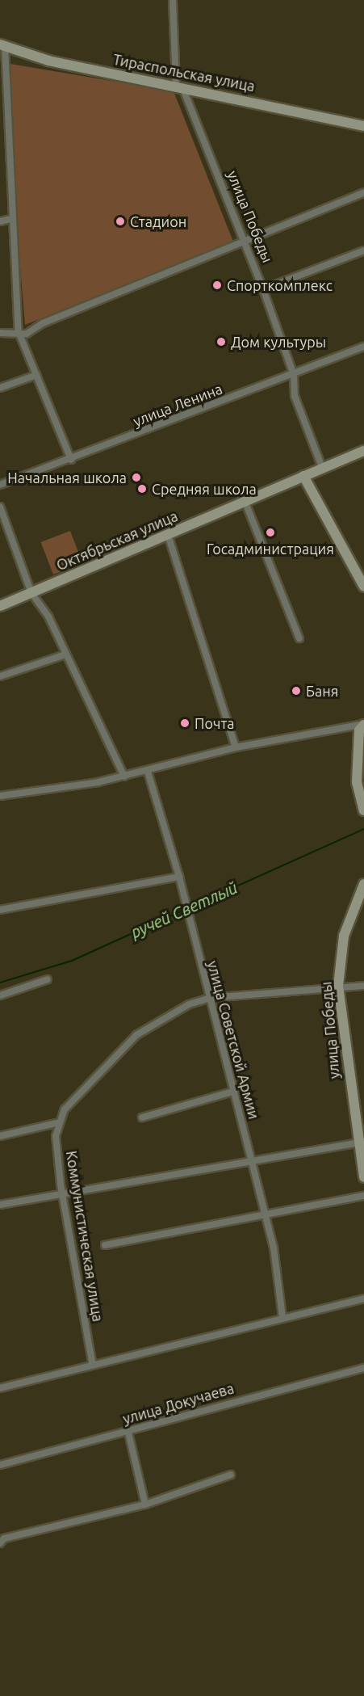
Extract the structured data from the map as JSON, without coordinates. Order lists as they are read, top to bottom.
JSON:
{
  "streets": {
    "street": [
      "Тираспольская улица",
      "улица Победы",
      "улица Ленина",
      "Октябрьская улица",
      "улица Советской Армии",
      "Коммунистическая улица",
      "улица Докучаева"
    ]
  },
  "crossings": [
    ["Тираспольская улица", "улица Победы"],
    ["улица Победы", "улица Ленина"],
    ["улица Победы", "Октябрьская улица"]
  ],
  "water": ["ручей Светлый"],
  "places": [
    "Стадион",
    "Спорткомплекс",
    "Дом культуры",
    "Начальная школа",
    "Средняя школа",
    "Госадминистрация",
    "Баня",
    "Почта"
  ]
}
